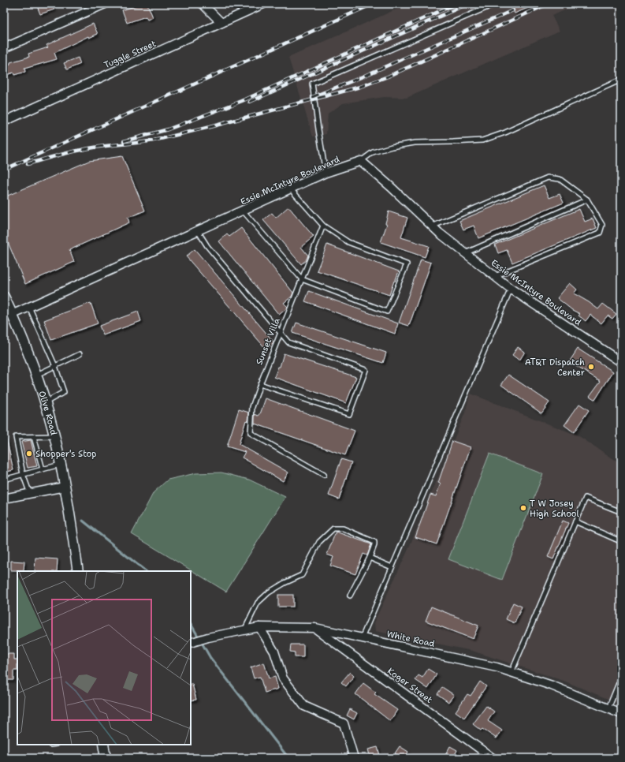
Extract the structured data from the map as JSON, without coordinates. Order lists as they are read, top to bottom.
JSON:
{
  "streets": {
    "street": [
      "Tuggle Street",
      "Essie McIntyre Boulevard",
      "Olive Road",
      "White Road",
      "Koger Street"
    ],
    "lane": ["Sunset Villa"]
  },
  "crossings": [
    ["Essie McIntyre Boulevard", "Olive Road"],
    ["White Road", "Koger Street"]
  ],
  "places": ["AT&T Dispatch Center", "Shopper's Stop", "T W Josey High School"]
}
